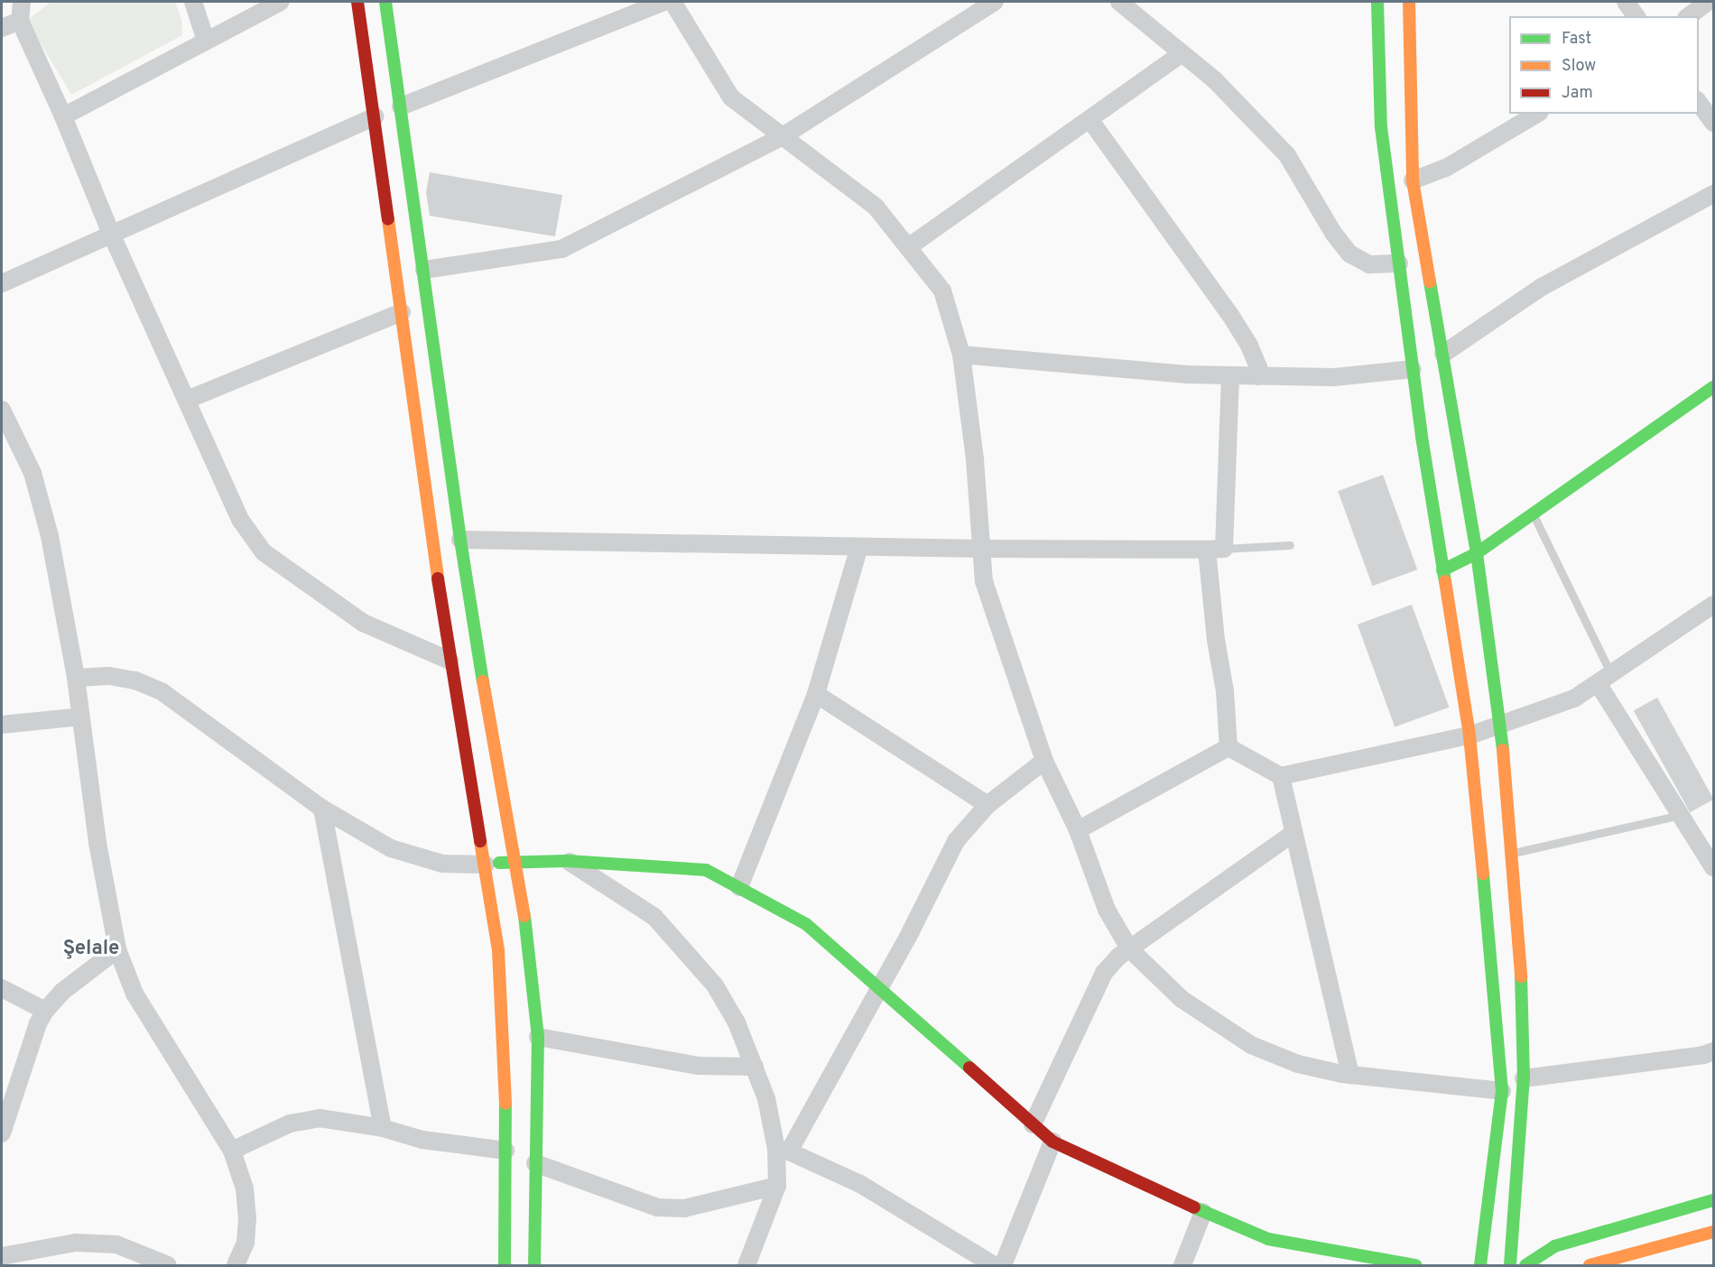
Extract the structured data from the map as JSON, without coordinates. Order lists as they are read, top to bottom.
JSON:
{
  "districts": ["Şelale"],
  "legend": ["Fast", "Slow", "Jam"]
}
